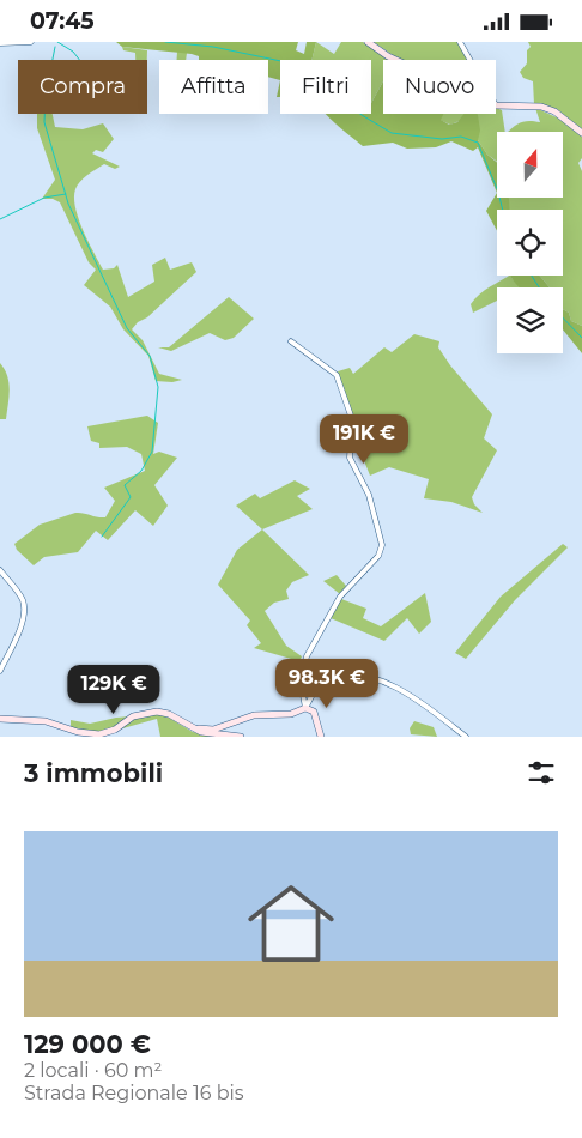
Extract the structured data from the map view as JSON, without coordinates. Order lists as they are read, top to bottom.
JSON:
{
  "north": "top",
  "page": {
    "status": "07:45",
    "chip": [
      "Compra",
      "Affitta",
      "Filtri",
      "Nuovo"
    ],
    "price": ["191K €", "98.3K €", "129K €"],
    "heading": "3 immobili",
    "list": [
      {
        "name": "129 000 €",
        "note": "2 locali · 60 m² · Strada Regionale 16 bis"
      }
    ]
  }
}
